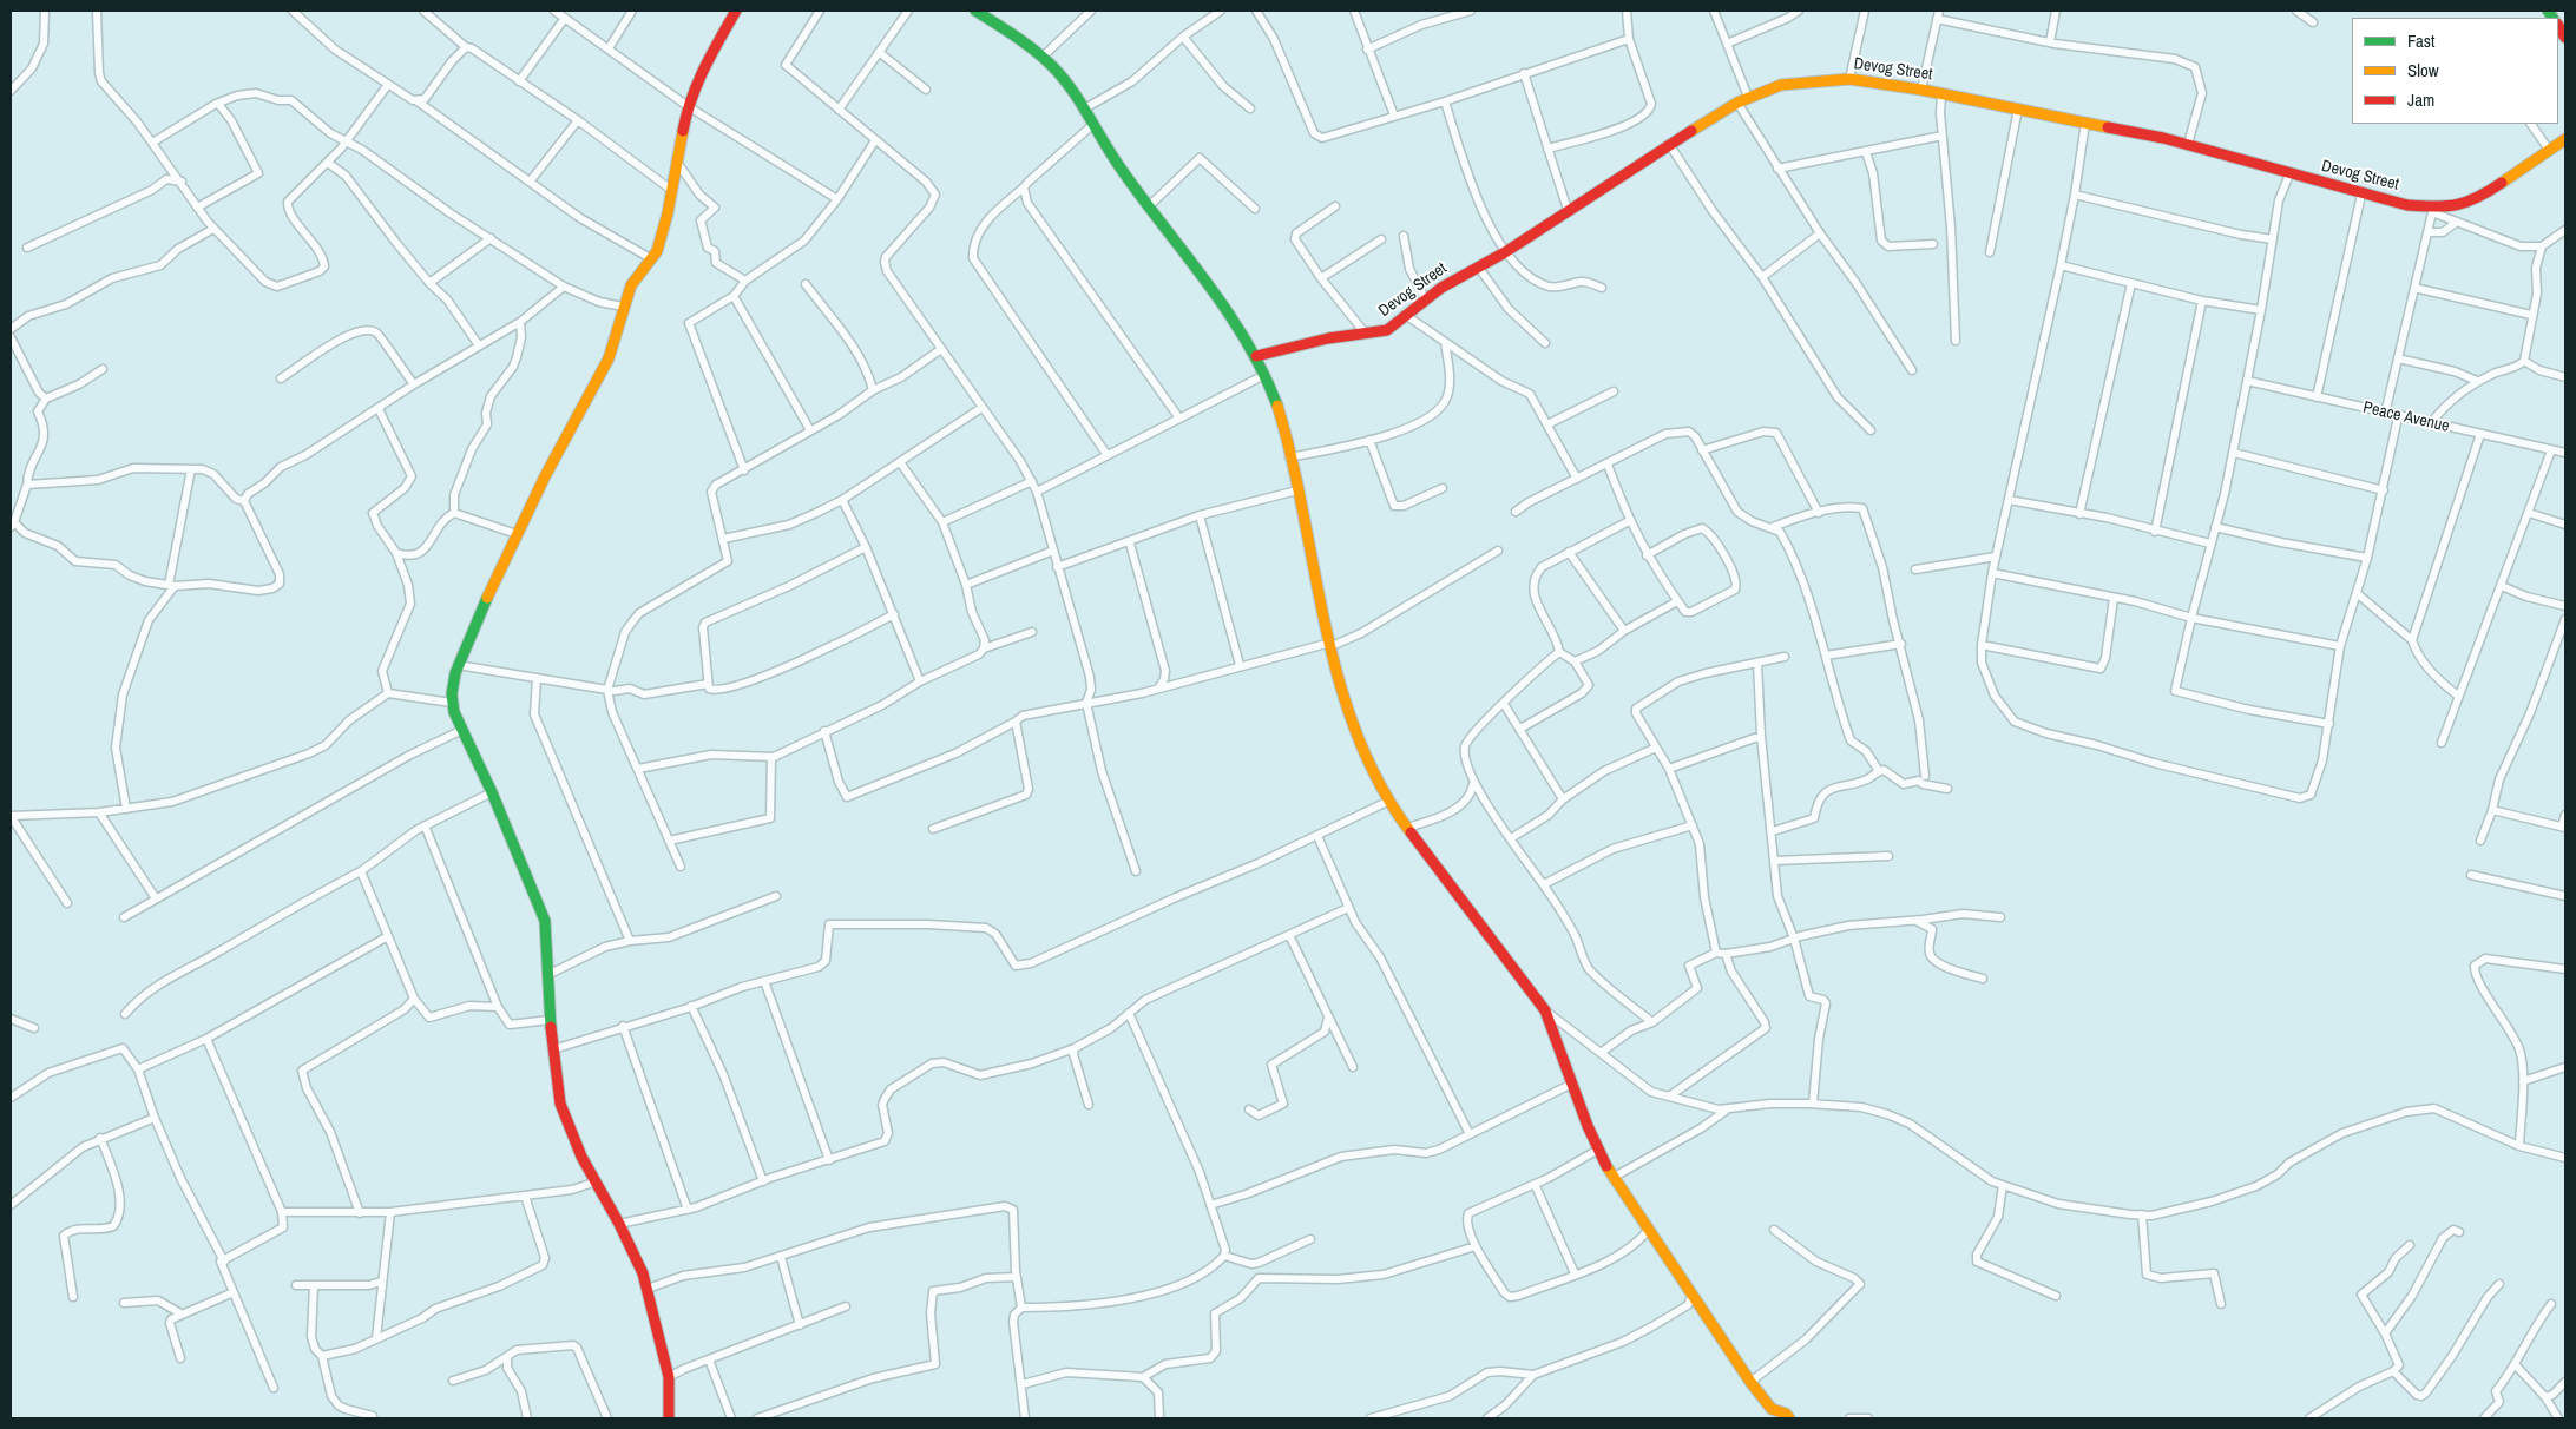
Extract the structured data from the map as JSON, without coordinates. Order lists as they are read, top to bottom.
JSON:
{
  "streets": {
    "street": ["Devog Street", "Peace Avenue"]
  },
  "legend": ["Fast", "Slow", "Jam"]
}
